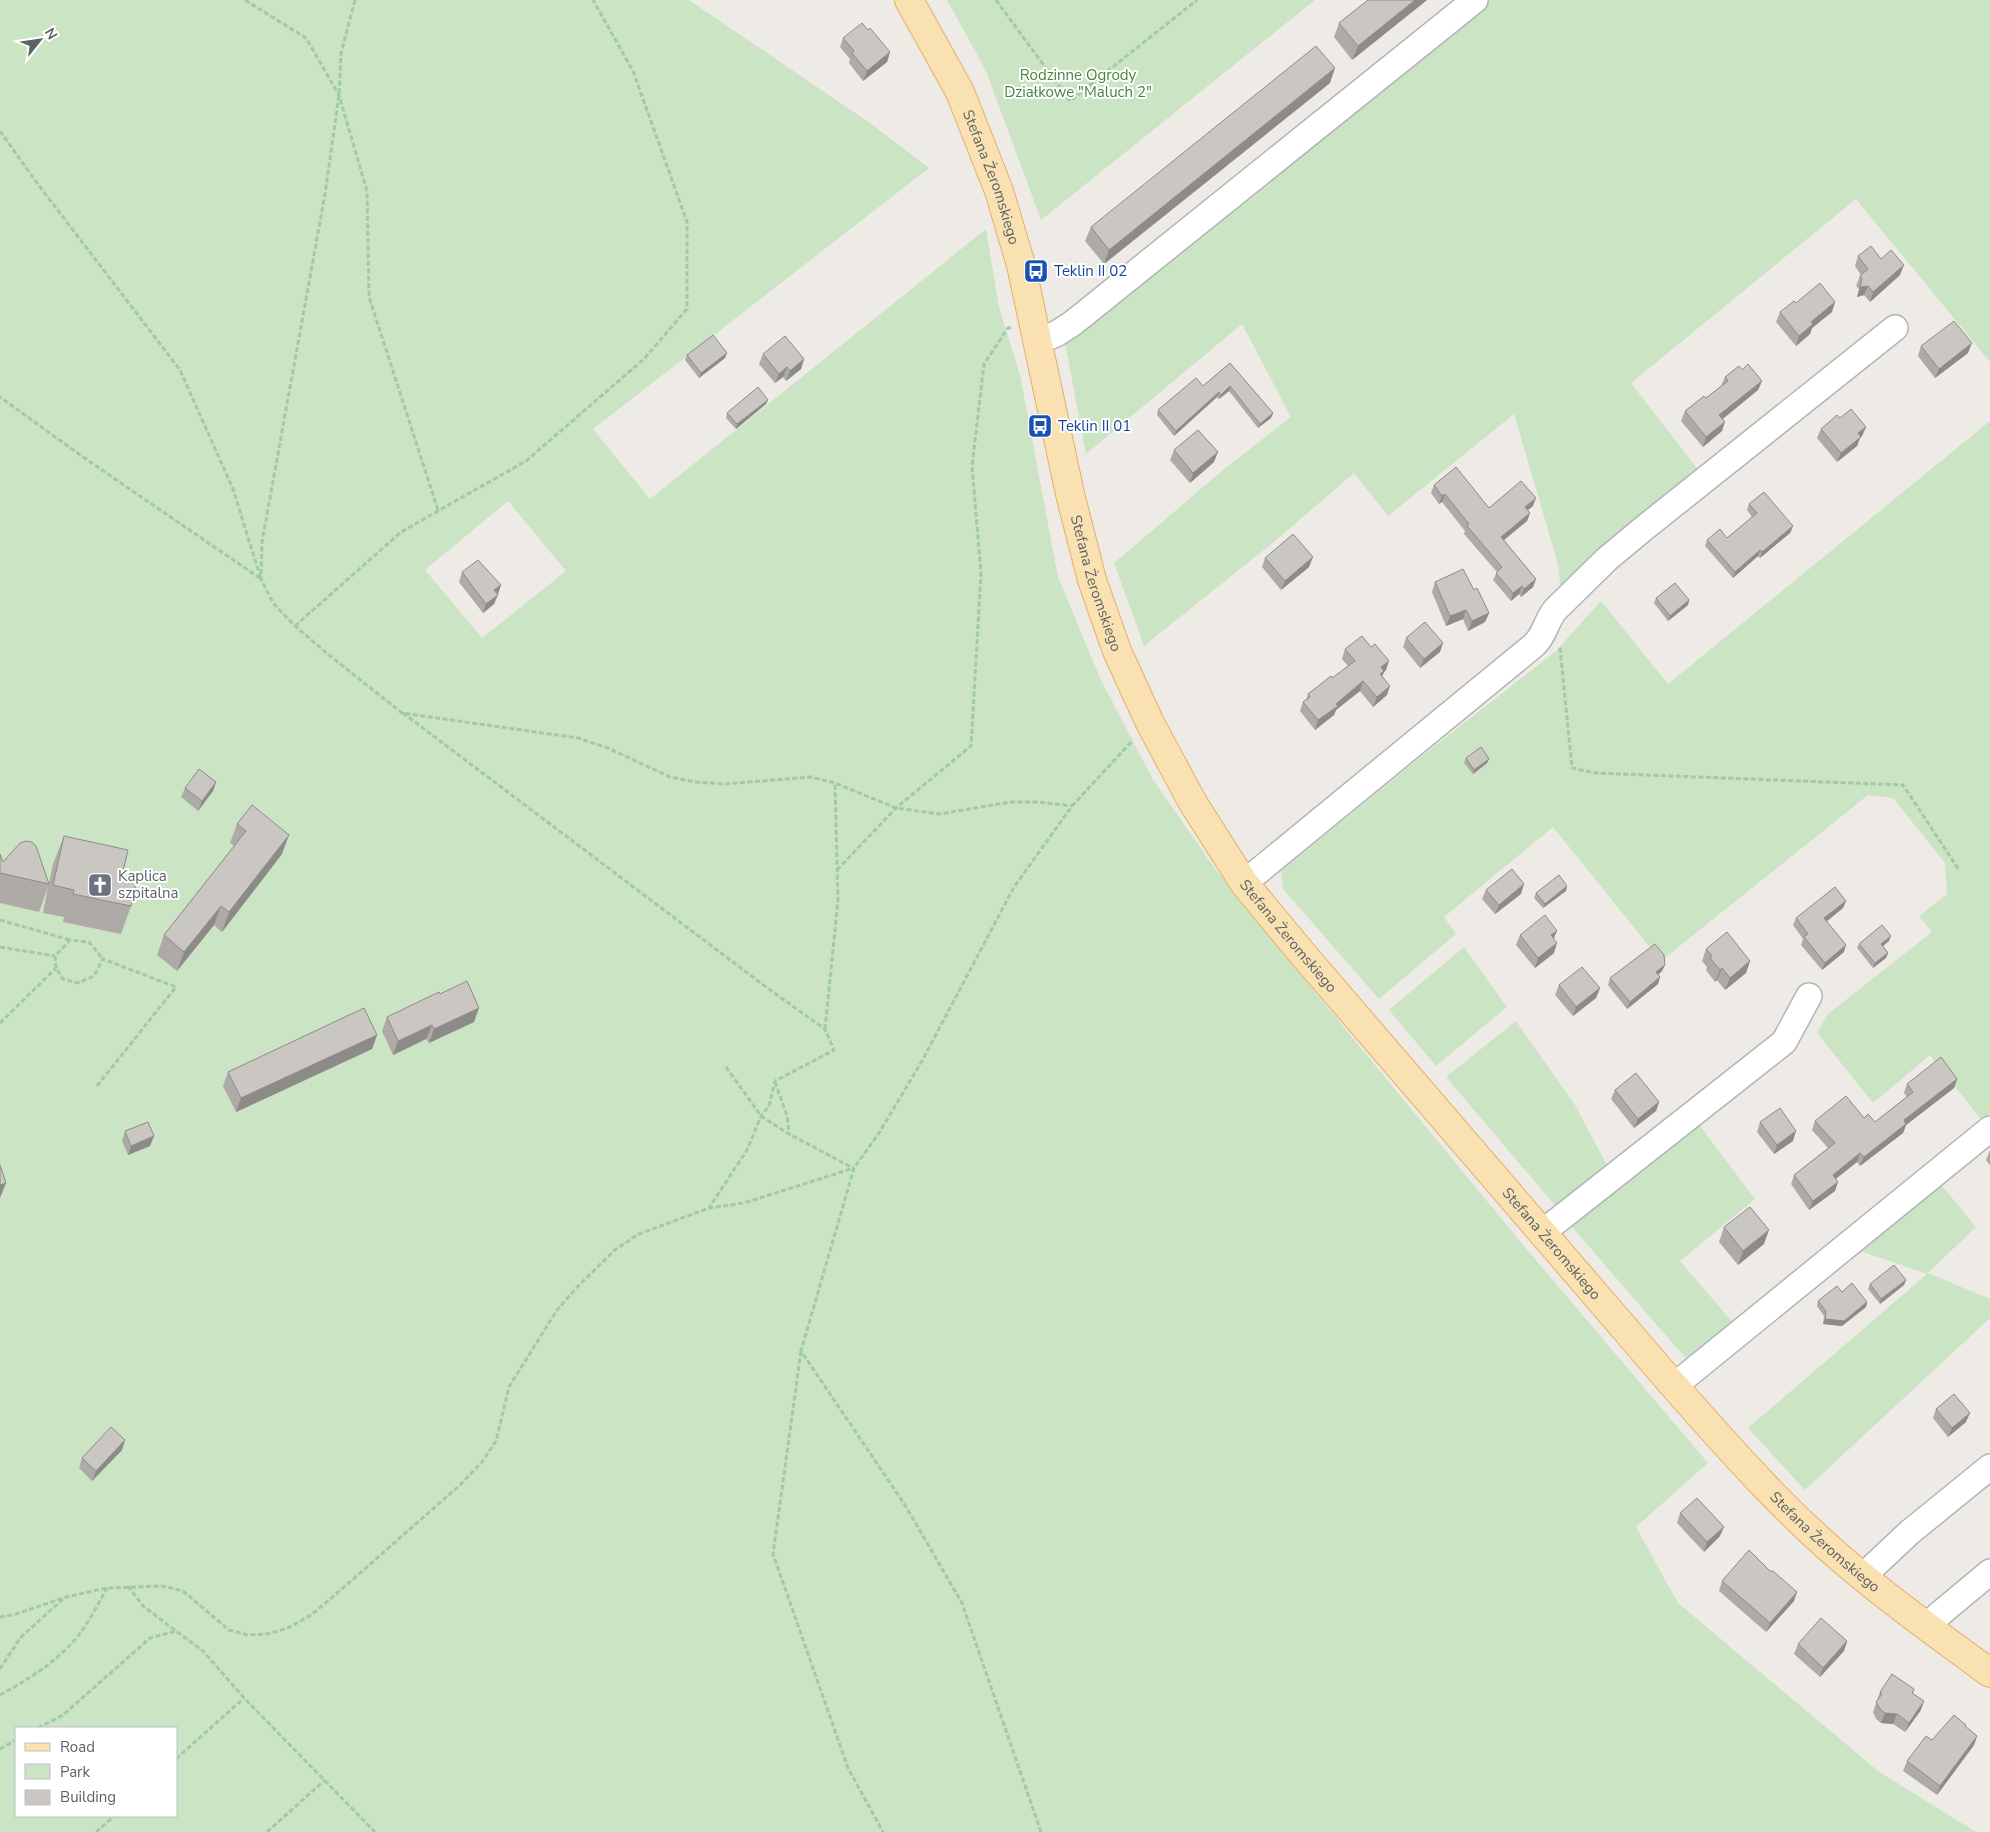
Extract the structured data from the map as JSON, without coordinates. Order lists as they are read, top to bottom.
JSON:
{
  "streets": {
    "main road": ["Stefana Żeromskiego"]
  },
  "parks": ["Rodzinne Ogrody Działkowe \"Maluch 2\""],
  "places": {
    "bus stop": ["Teklin II 02", "Teklin II 01"],
    "church": ["Kaplica szpitalna"]
  },
  "legend": ["Road", "Park", "Building"],
  "north": "top right"
}
